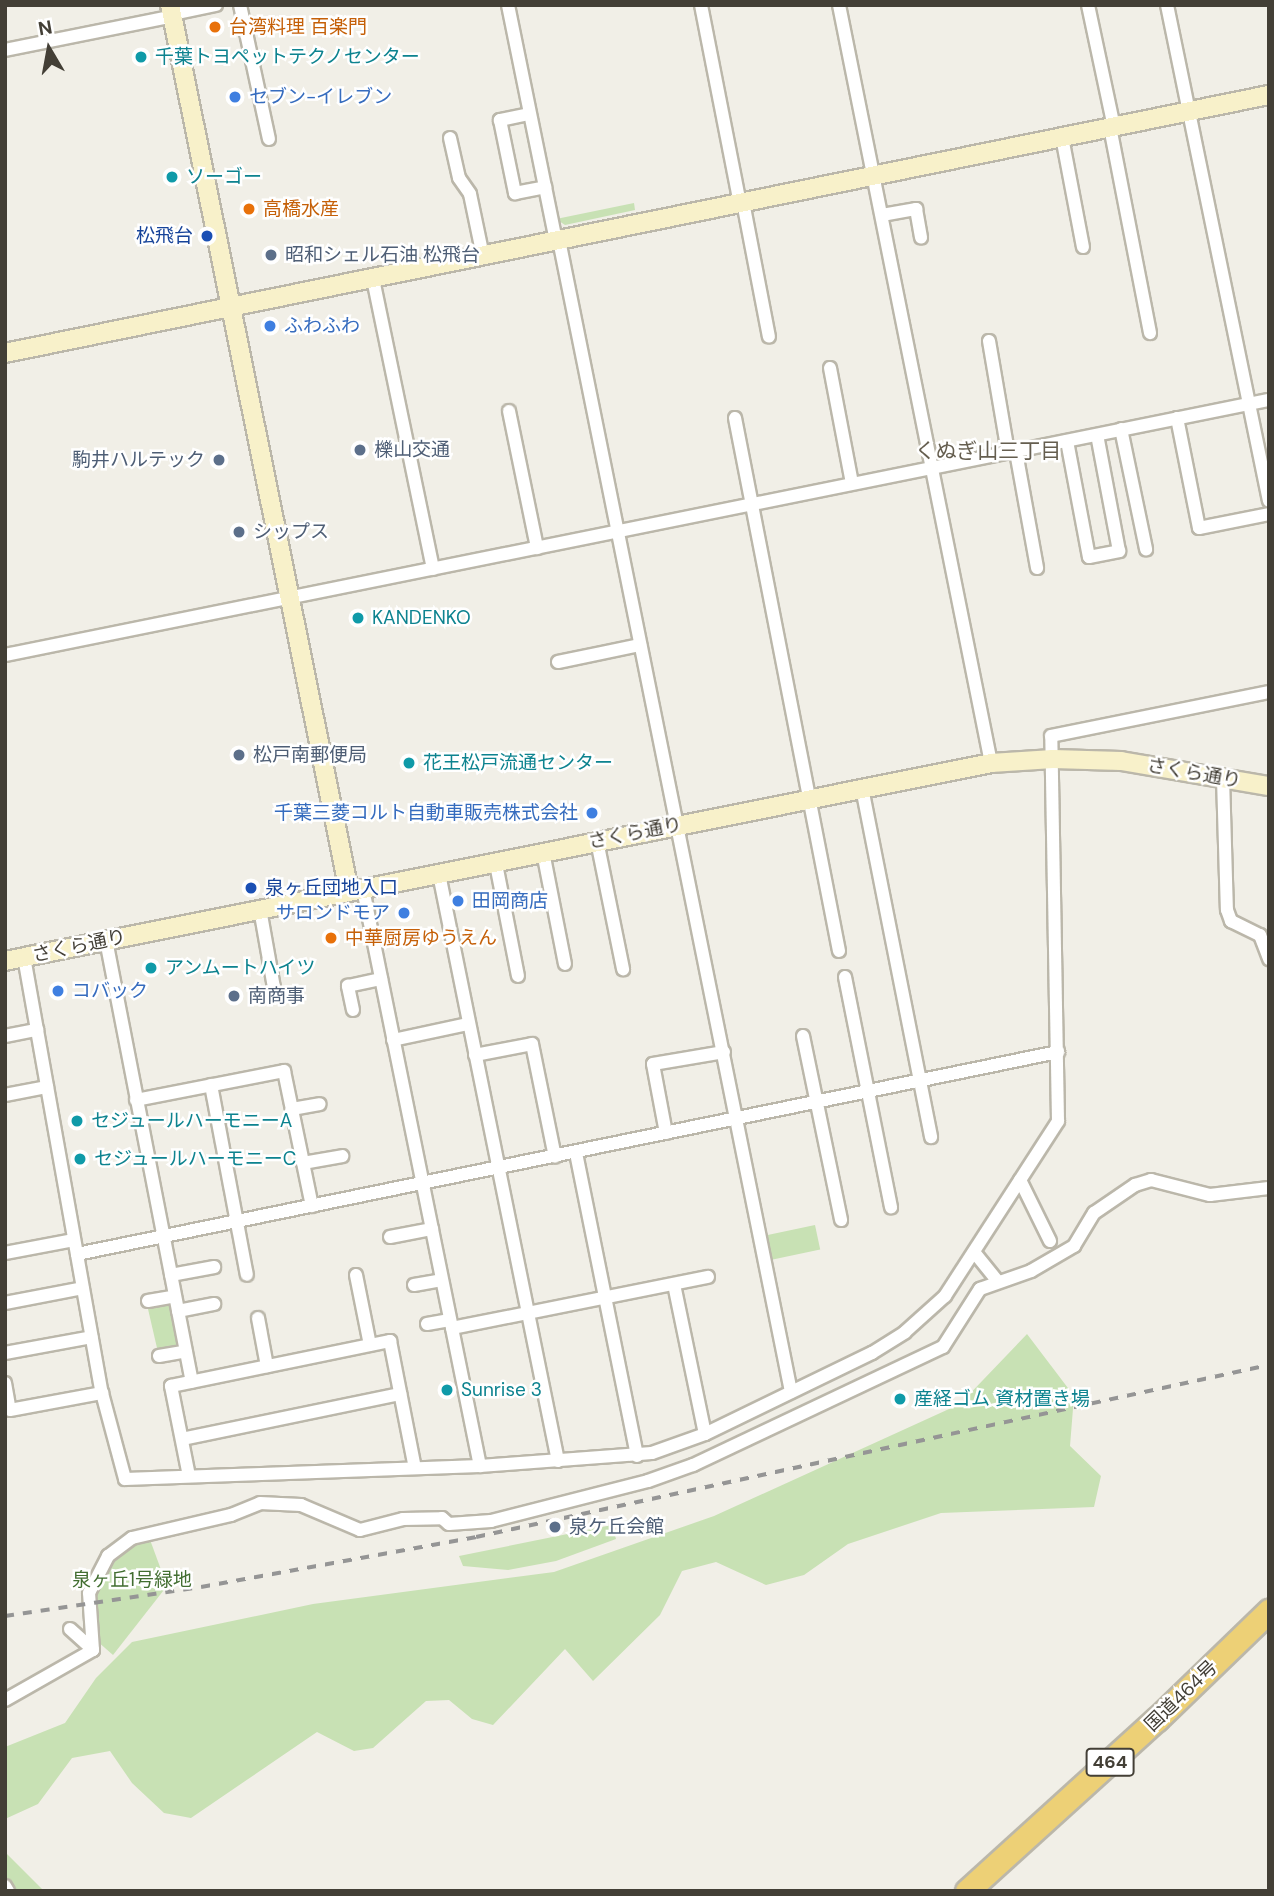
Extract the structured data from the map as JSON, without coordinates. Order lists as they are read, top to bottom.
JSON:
{
  "streets": {
    "highway": ["国道464号", "464"],
    "street": ["さくら通り"]
  },
  "districts": ["くぬぎ山三丁目"],
  "parks": ["泉ヶ丘1号緑地"],
  "places": [
    "台湾料理 百楽門",
    "千葉トヨペットテクノセンター",
    "セブン-イレブン",
    "ソーゴー",
    "高橋水産",
    "松飛台",
    "昭和シェル石油 松飛台",
    "ふわふわ",
    "櫟山交通",
    "駒井ハルテック",
    "シップス",
    "KANDENKO",
    "松戸南郵便局",
    "花王松戸流通センター",
    "千葉三菱コルト自動車販売株式会社",
    "泉ヶ丘団地入口",
    "田岡商店",
    "サロンドモア",
    "中華厨房ゆうえん",
    "アンムートハイツ",
    "コバック",
    "南商事",
    "セジュールハーモニーA",
    "セジュールハーモニーC",
    "Sunrise 3",
    "産経ゴム 資材置き場",
    "泉ケ丘会館"
  ],
  "north": "top"
}
